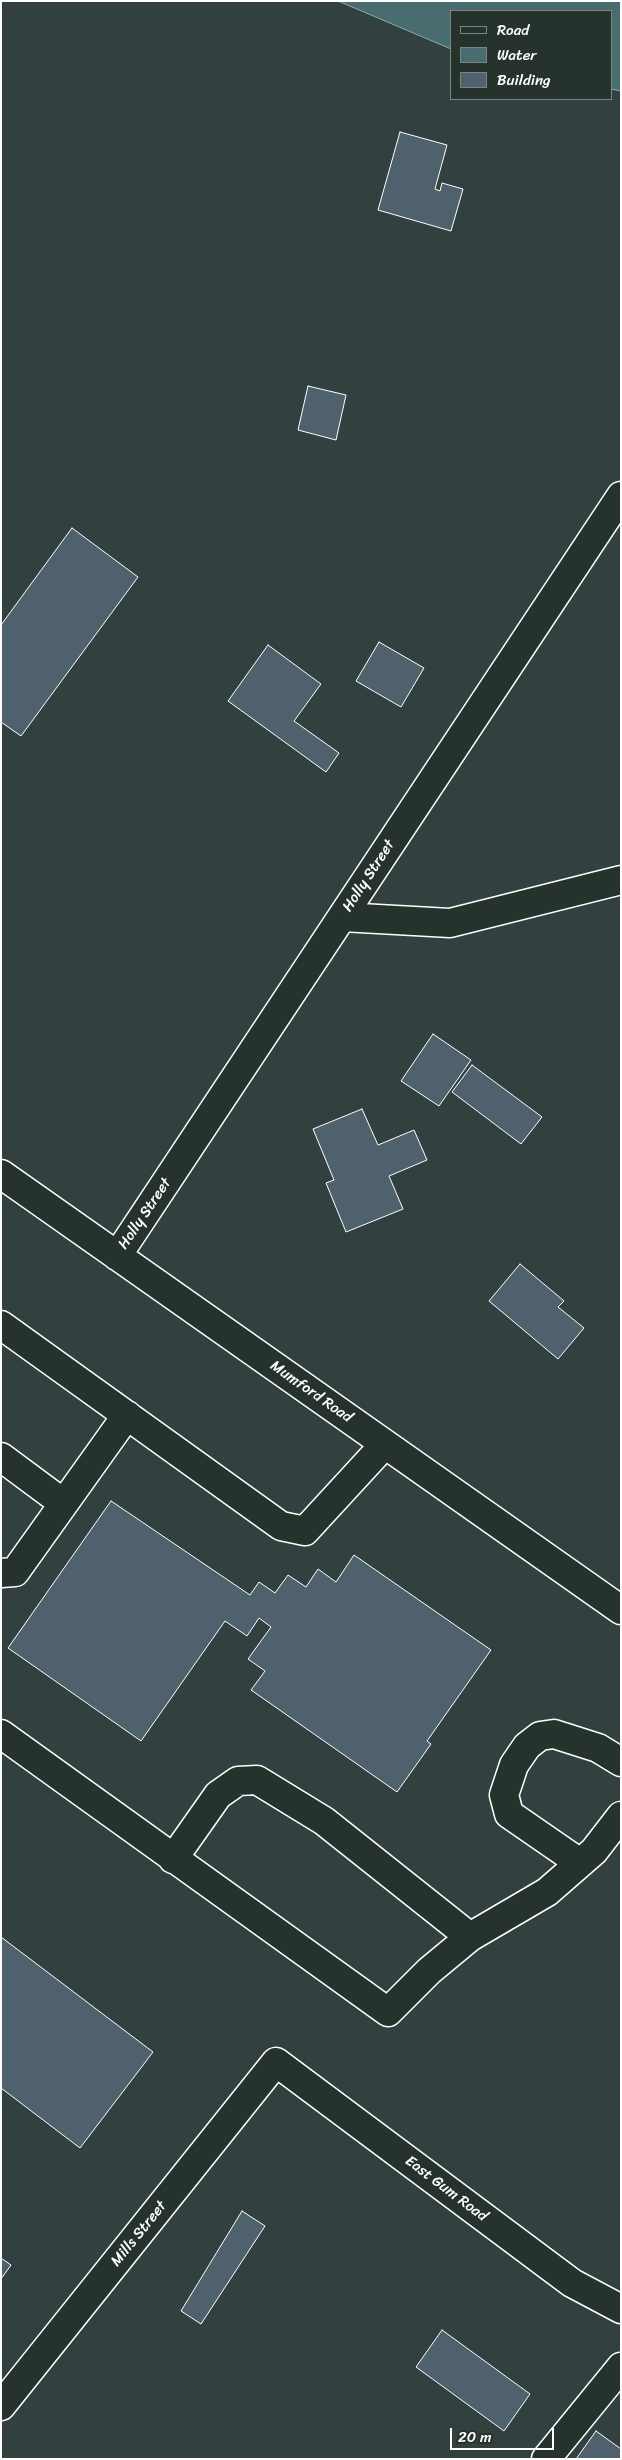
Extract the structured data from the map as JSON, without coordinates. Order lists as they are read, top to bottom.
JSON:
{
  "streets": {
    "street": [
      "Holly Street",
      "Mumford Road",
      "East Gum Road",
      "Mills Street"
    ]
  },
  "crossings": [
    ["Holly Street", "Mumford Road"],
    ["East Gum Road", "Mills Street"]
  ],
  "legend": ["Road", "Water", "Building"],
  "scale_bar": "20 m"
}
